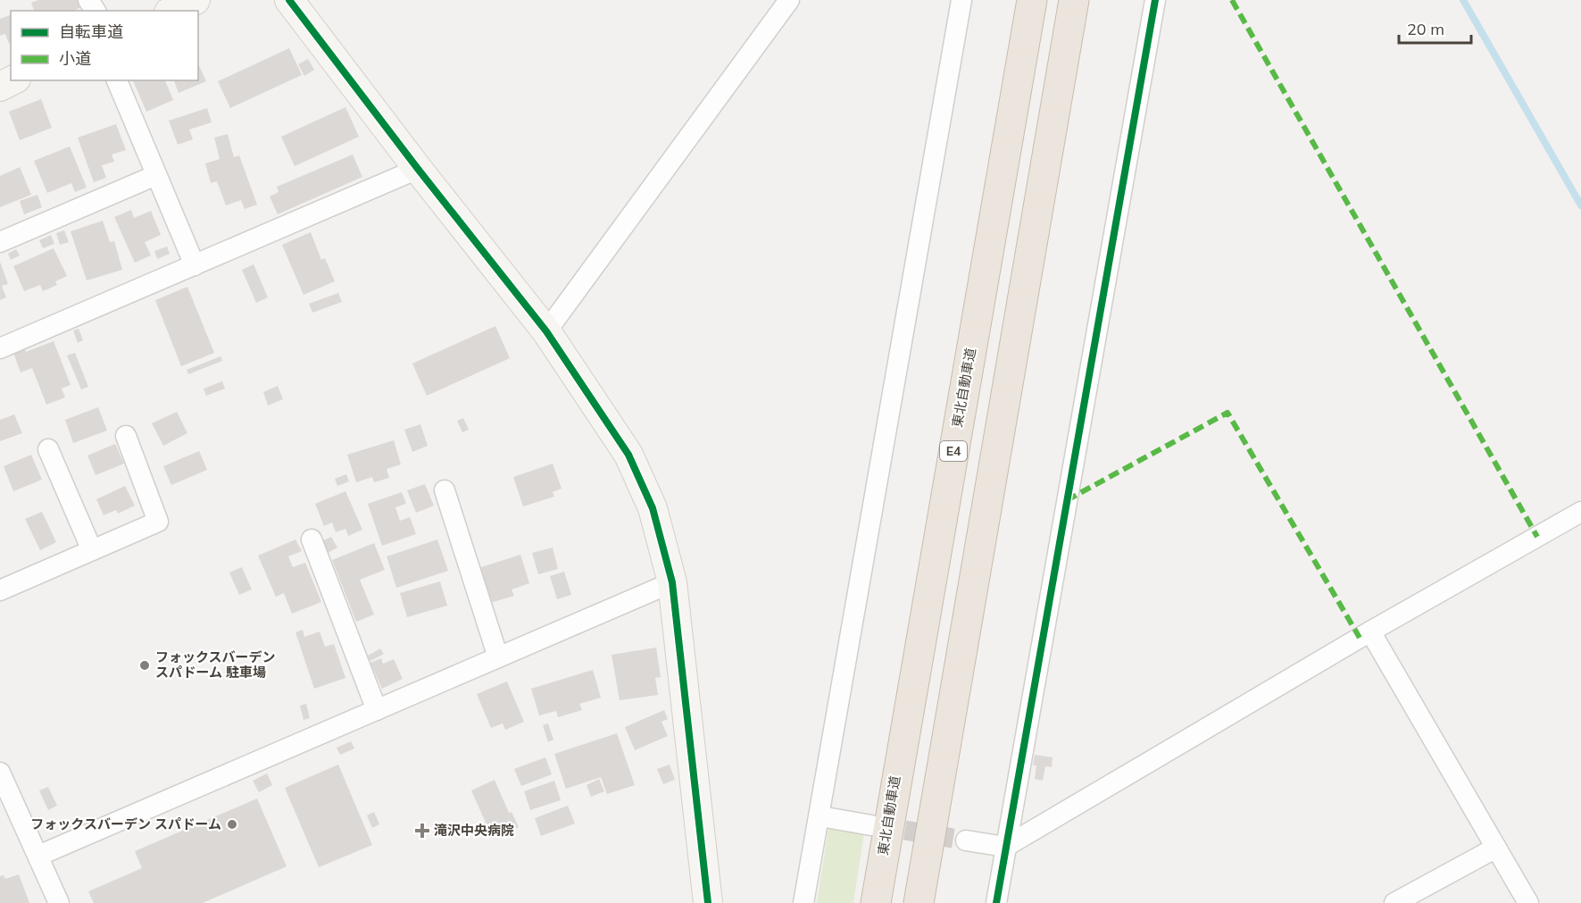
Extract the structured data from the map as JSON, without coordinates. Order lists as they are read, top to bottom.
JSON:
{
  "streets": {
    "highway": ["東北自動車道", "E4"]
  },
  "places": {
    "other": ["フォックスバーデン スパドーム 駐車場", "フォックスバーデン スパドーム"],
    "health": ["滝沢中央病院"]
  },
  "legend": ["自転車道", "小道"],
  "scale_bar": "20 m"
}
